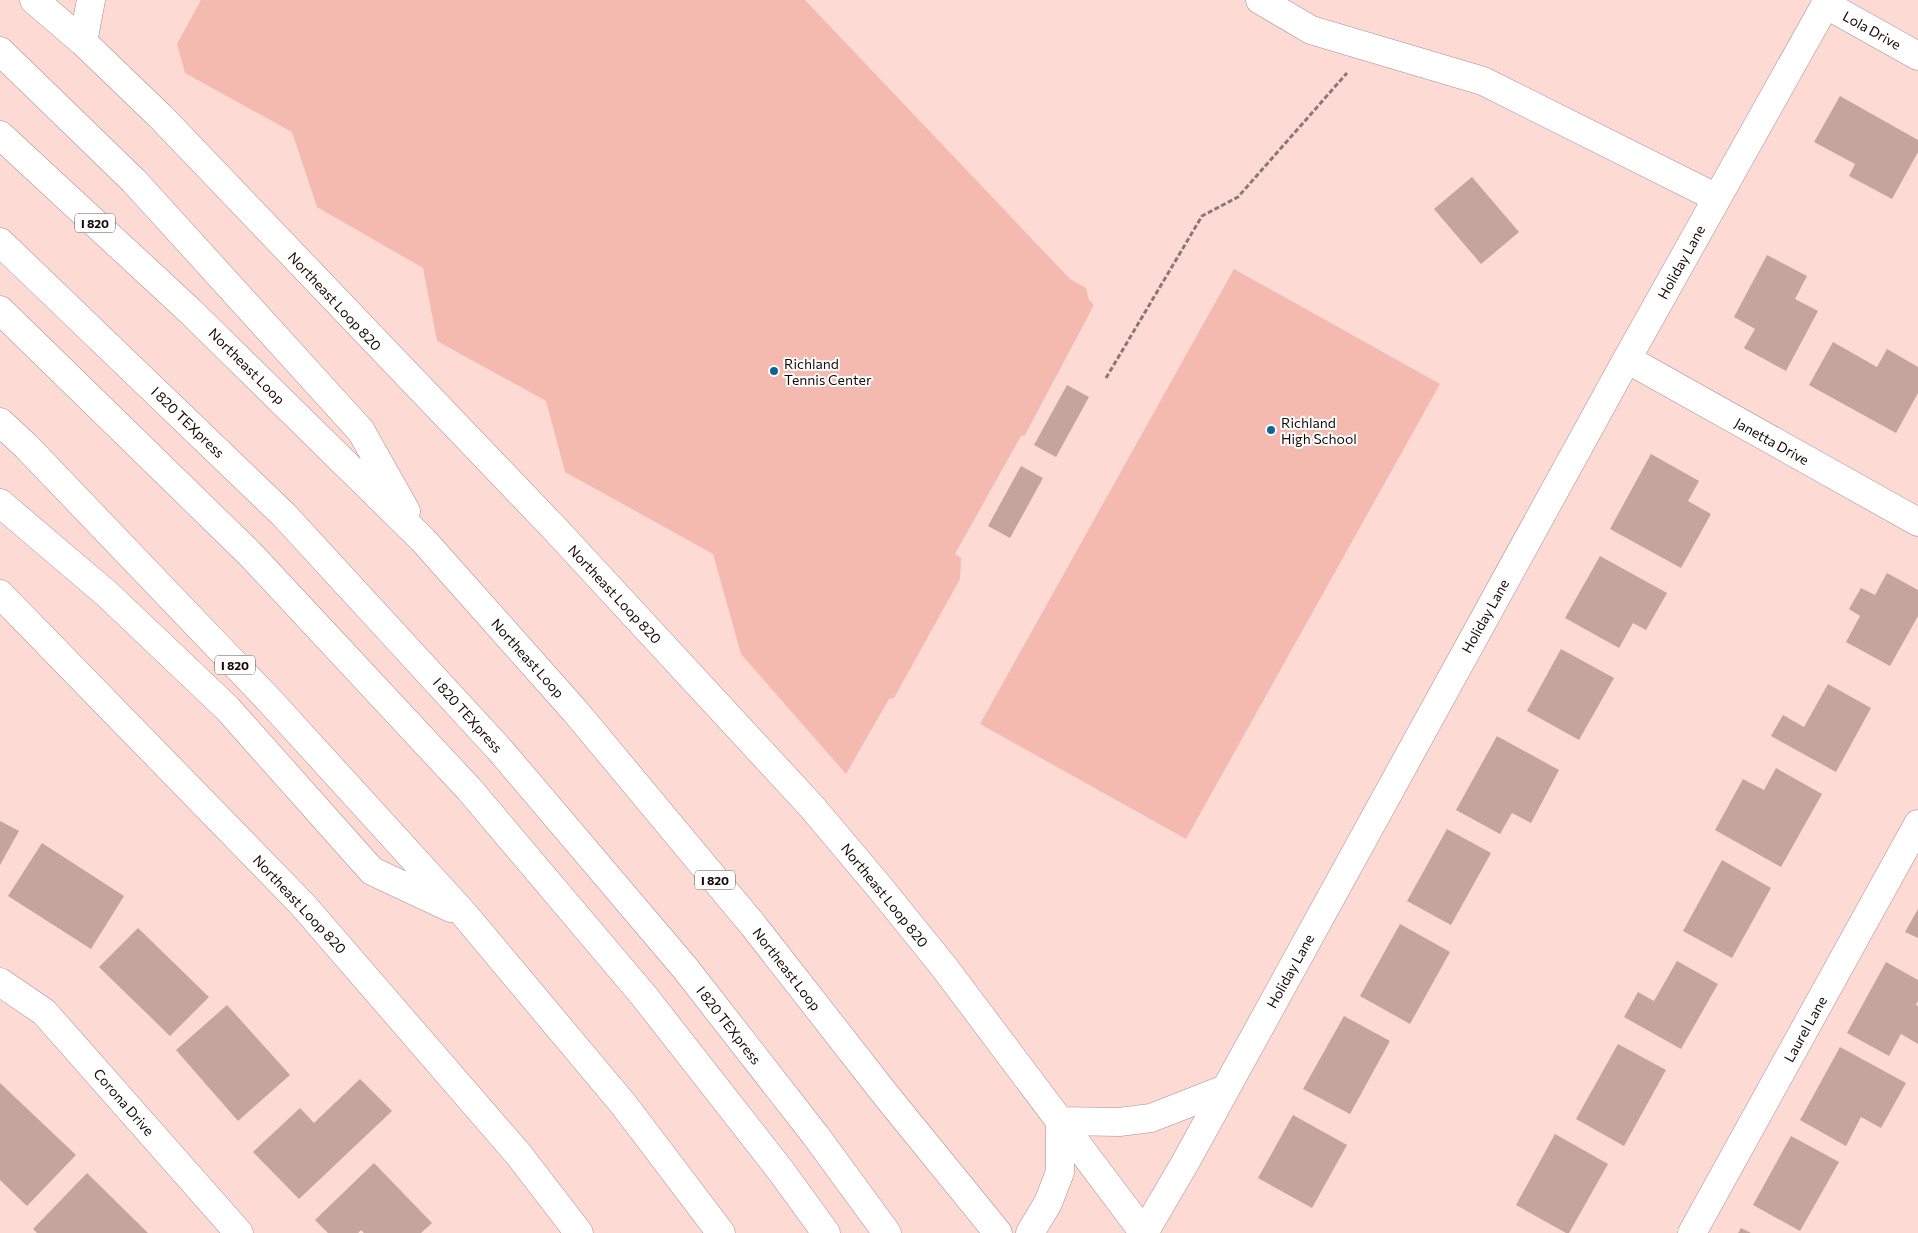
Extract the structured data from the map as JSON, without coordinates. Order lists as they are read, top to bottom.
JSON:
{
  "streets": {
    "main road": [
      "Lola Drive",
      "I 820",
      "Holiday Lane",
      "Northeast Loop 820",
      "Northeast Loop",
      "I 820 TEXpress",
      "Janetta Drive",
      "Laurel Lane",
      "Corona Drive"
    ]
  },
  "crossings": [
    ["Lola Drive", "Holiday Lane"],
    ["Holiday Lane", "Northeast Loop 820"],
    ["Holiday Lane", "Janetta Drive"]
  ],
  "places": ["Richland Tennis Center", "Richland High School"]
}
